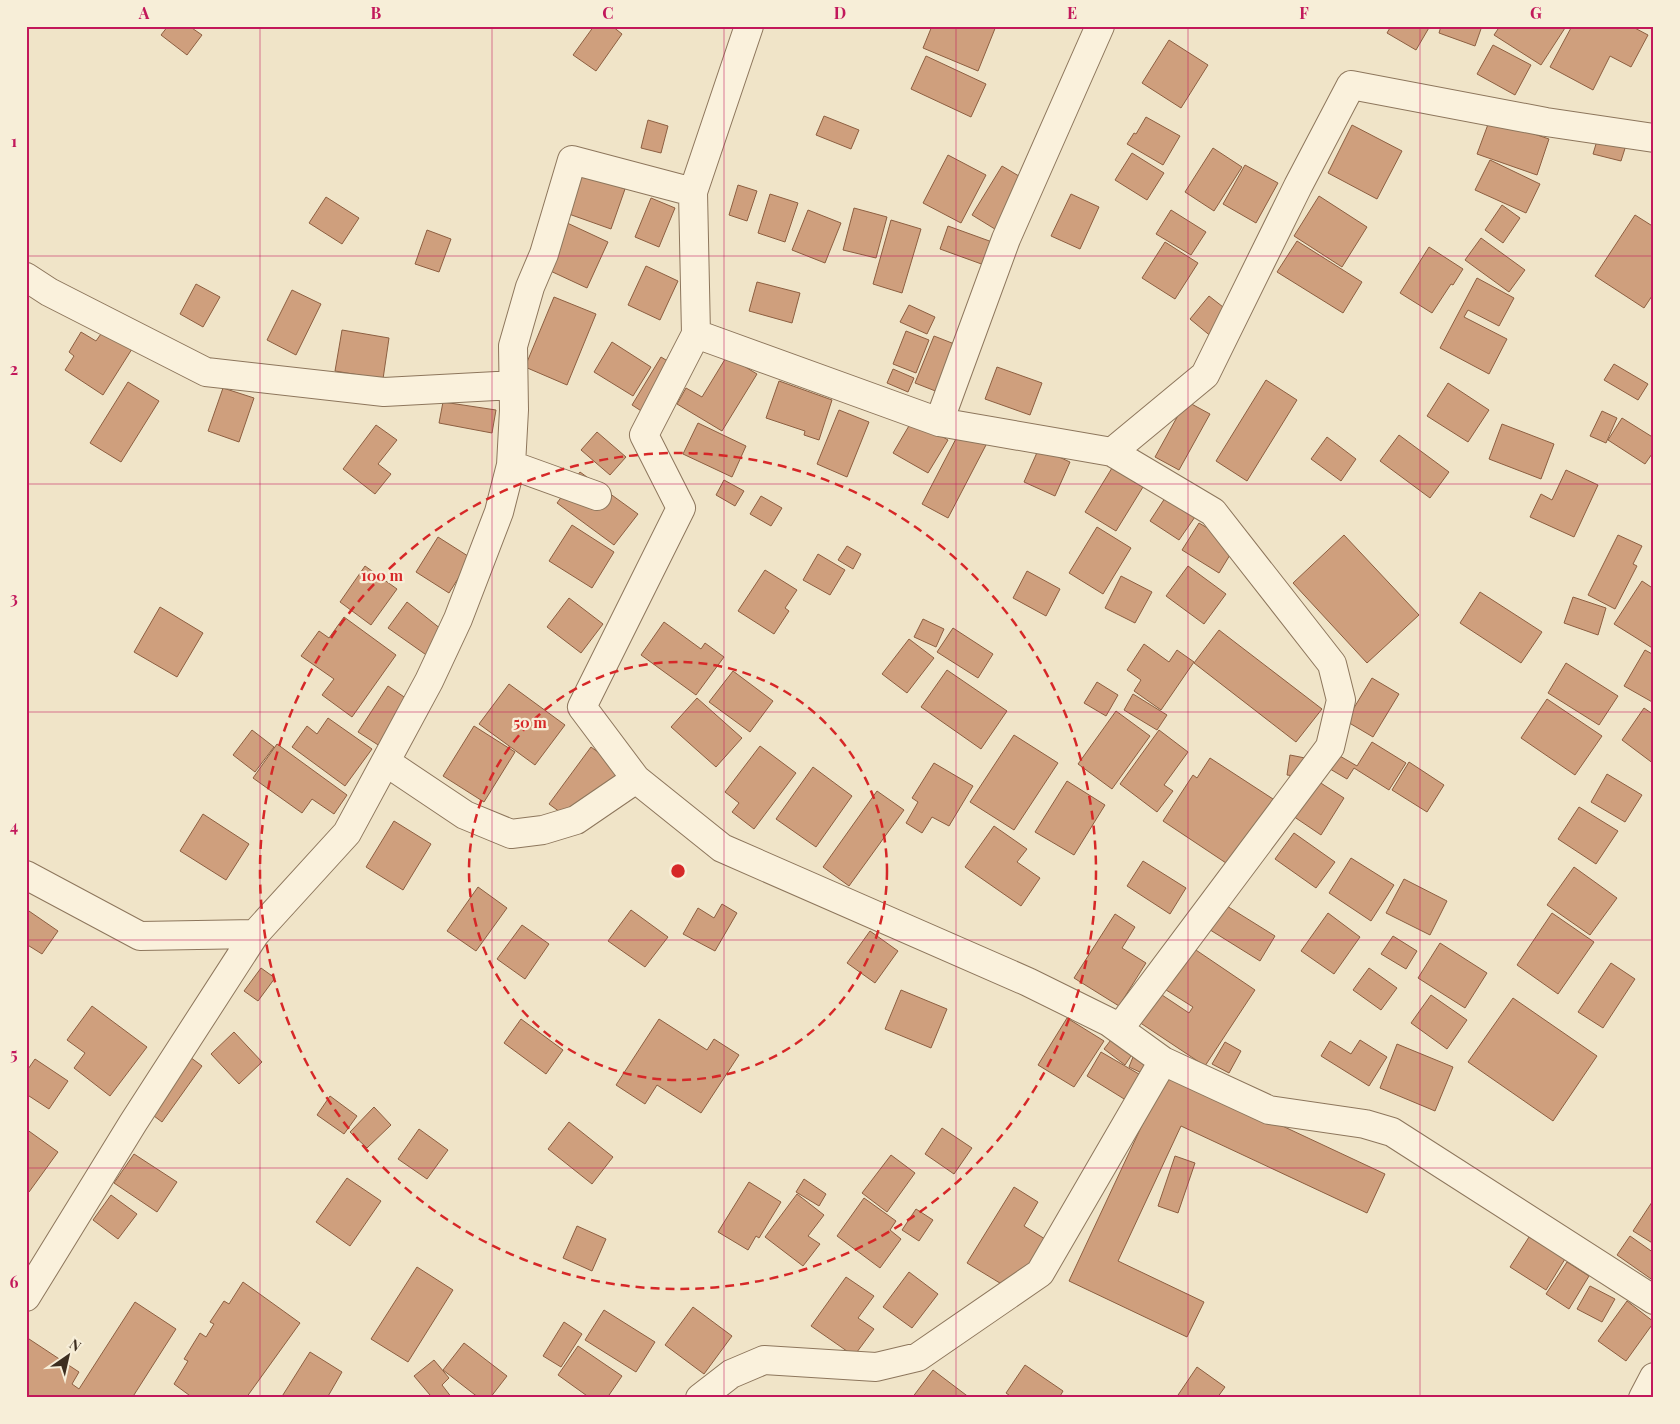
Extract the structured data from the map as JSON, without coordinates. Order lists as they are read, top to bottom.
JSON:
{
  "north": "top right",
  "grid": {
    "columns": [
      "A",
      "B",
      "C",
      "D",
      "E",
      "F",
      "G"
    ],
    "rows": [
      "1",
      "2",
      "3",
      "4",
      "5",
      "6"
    ]
  },
  "rings": ["100 m", "50 m"]
}
